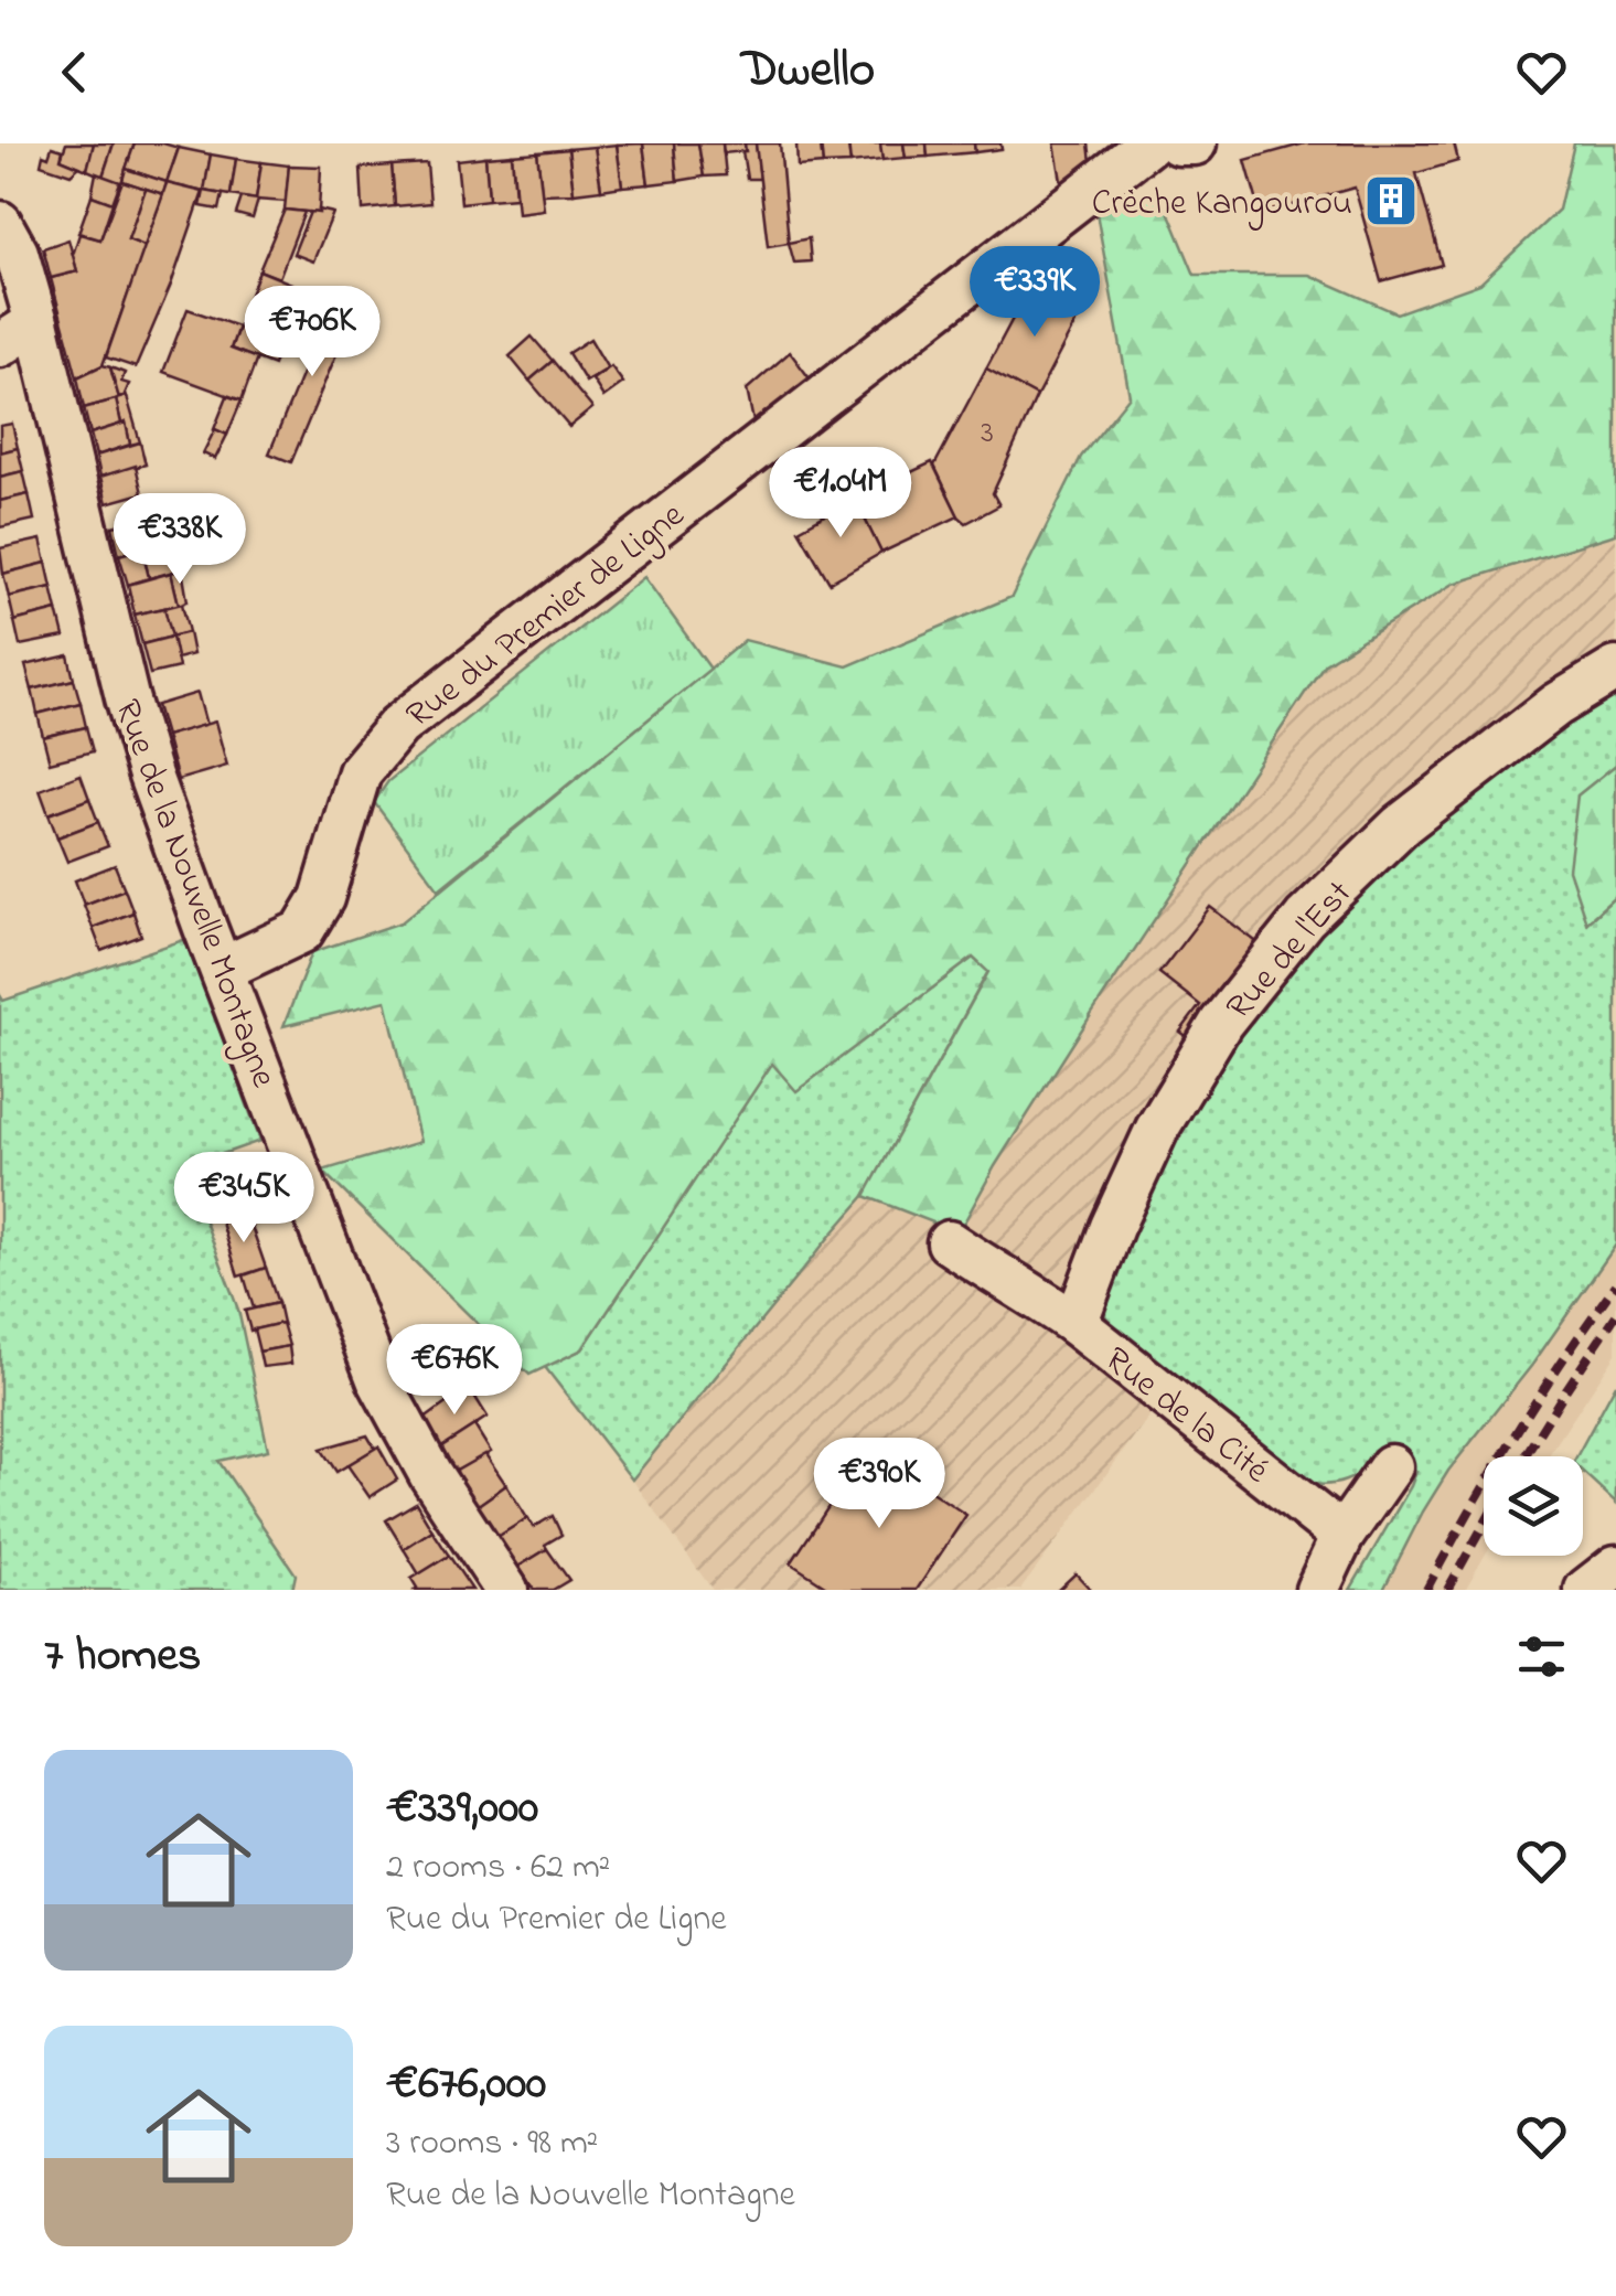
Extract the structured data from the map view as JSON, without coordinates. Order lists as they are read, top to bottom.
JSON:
{
  "streets": {
    "street": [
      "Rue du Premier de Ligne",
      "Rue de la Nouvelle Montagne",
      "Rue de l'Est",
      "Rue de la Cité"
    ]
  },
  "crossings": [
    ["Rue du Premier de Ligne", "Rue de la Nouvelle Montagne"],
    ["Rue de l'Est", "Rue de la Cité"]
  ],
  "places": {
    "building": ["Crèche Kangourou"]
  },
  "house_numbers": ["3"],
  "page": {
    "header": "Dwello",
    "price": [
      "€339K",
      "€706K",
      "€1.04M",
      "€338K",
      "€345K",
      "€676K",
      "€390K"
    ],
    "heading": "7 homes",
    "list": [
      {
        "name": "€339,000",
        "note": "2 rooms · 62 m² · Rue du Premier de Ligne"
      },
      {
        "name": "€676,000",
        "note": "3 rooms · 98 m² · Rue de la Nouvelle Montagne"
      }
    ]
  }
}
